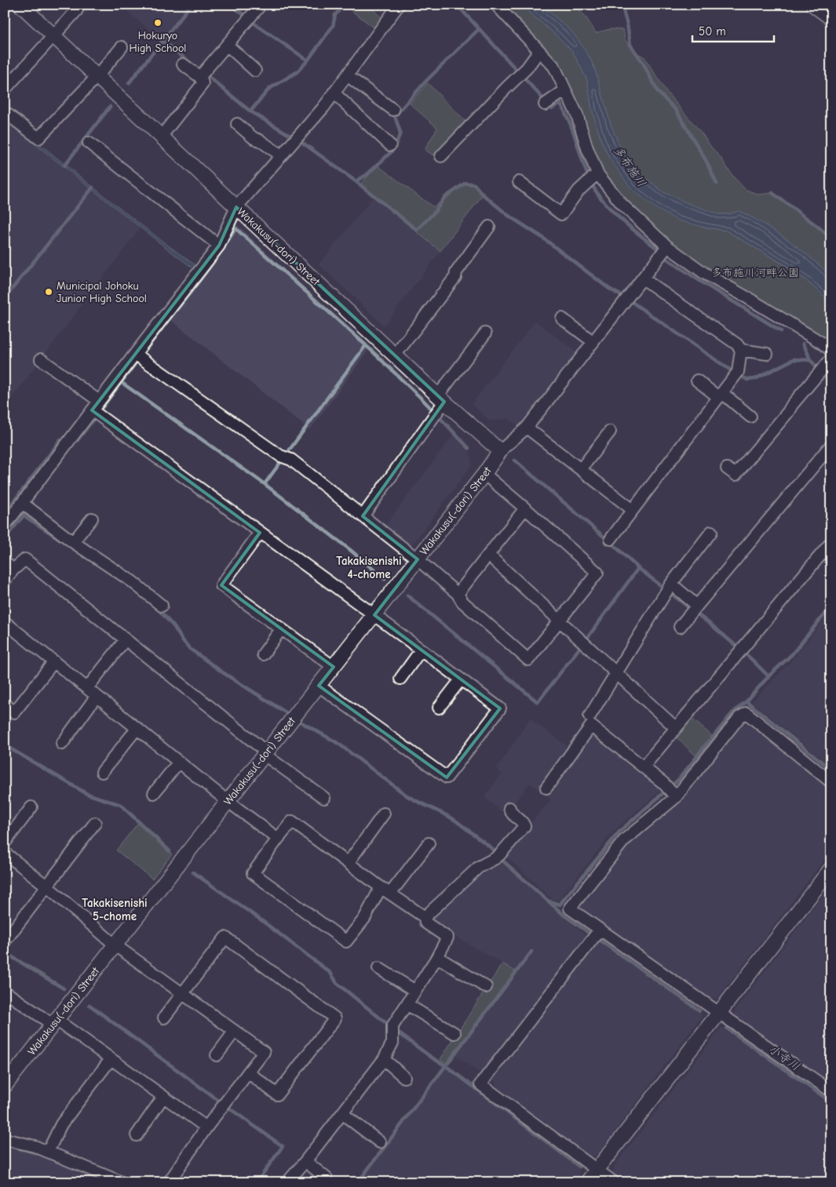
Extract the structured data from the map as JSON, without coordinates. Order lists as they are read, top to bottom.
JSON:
{
  "streets": {
    "street": ["Wakakusu(-dori) Street"]
  },
  "districts": ["Takakisenishi 4-chome", "Takakisenishi 5-chome"],
  "water": ["多布施川", "小寺川"],
  "parks": ["多布施川河畔公園"],
  "places": ["Hokuryo High School", "Municipal Johoku Junior High School"],
  "scale_bar": "50 m"
}
